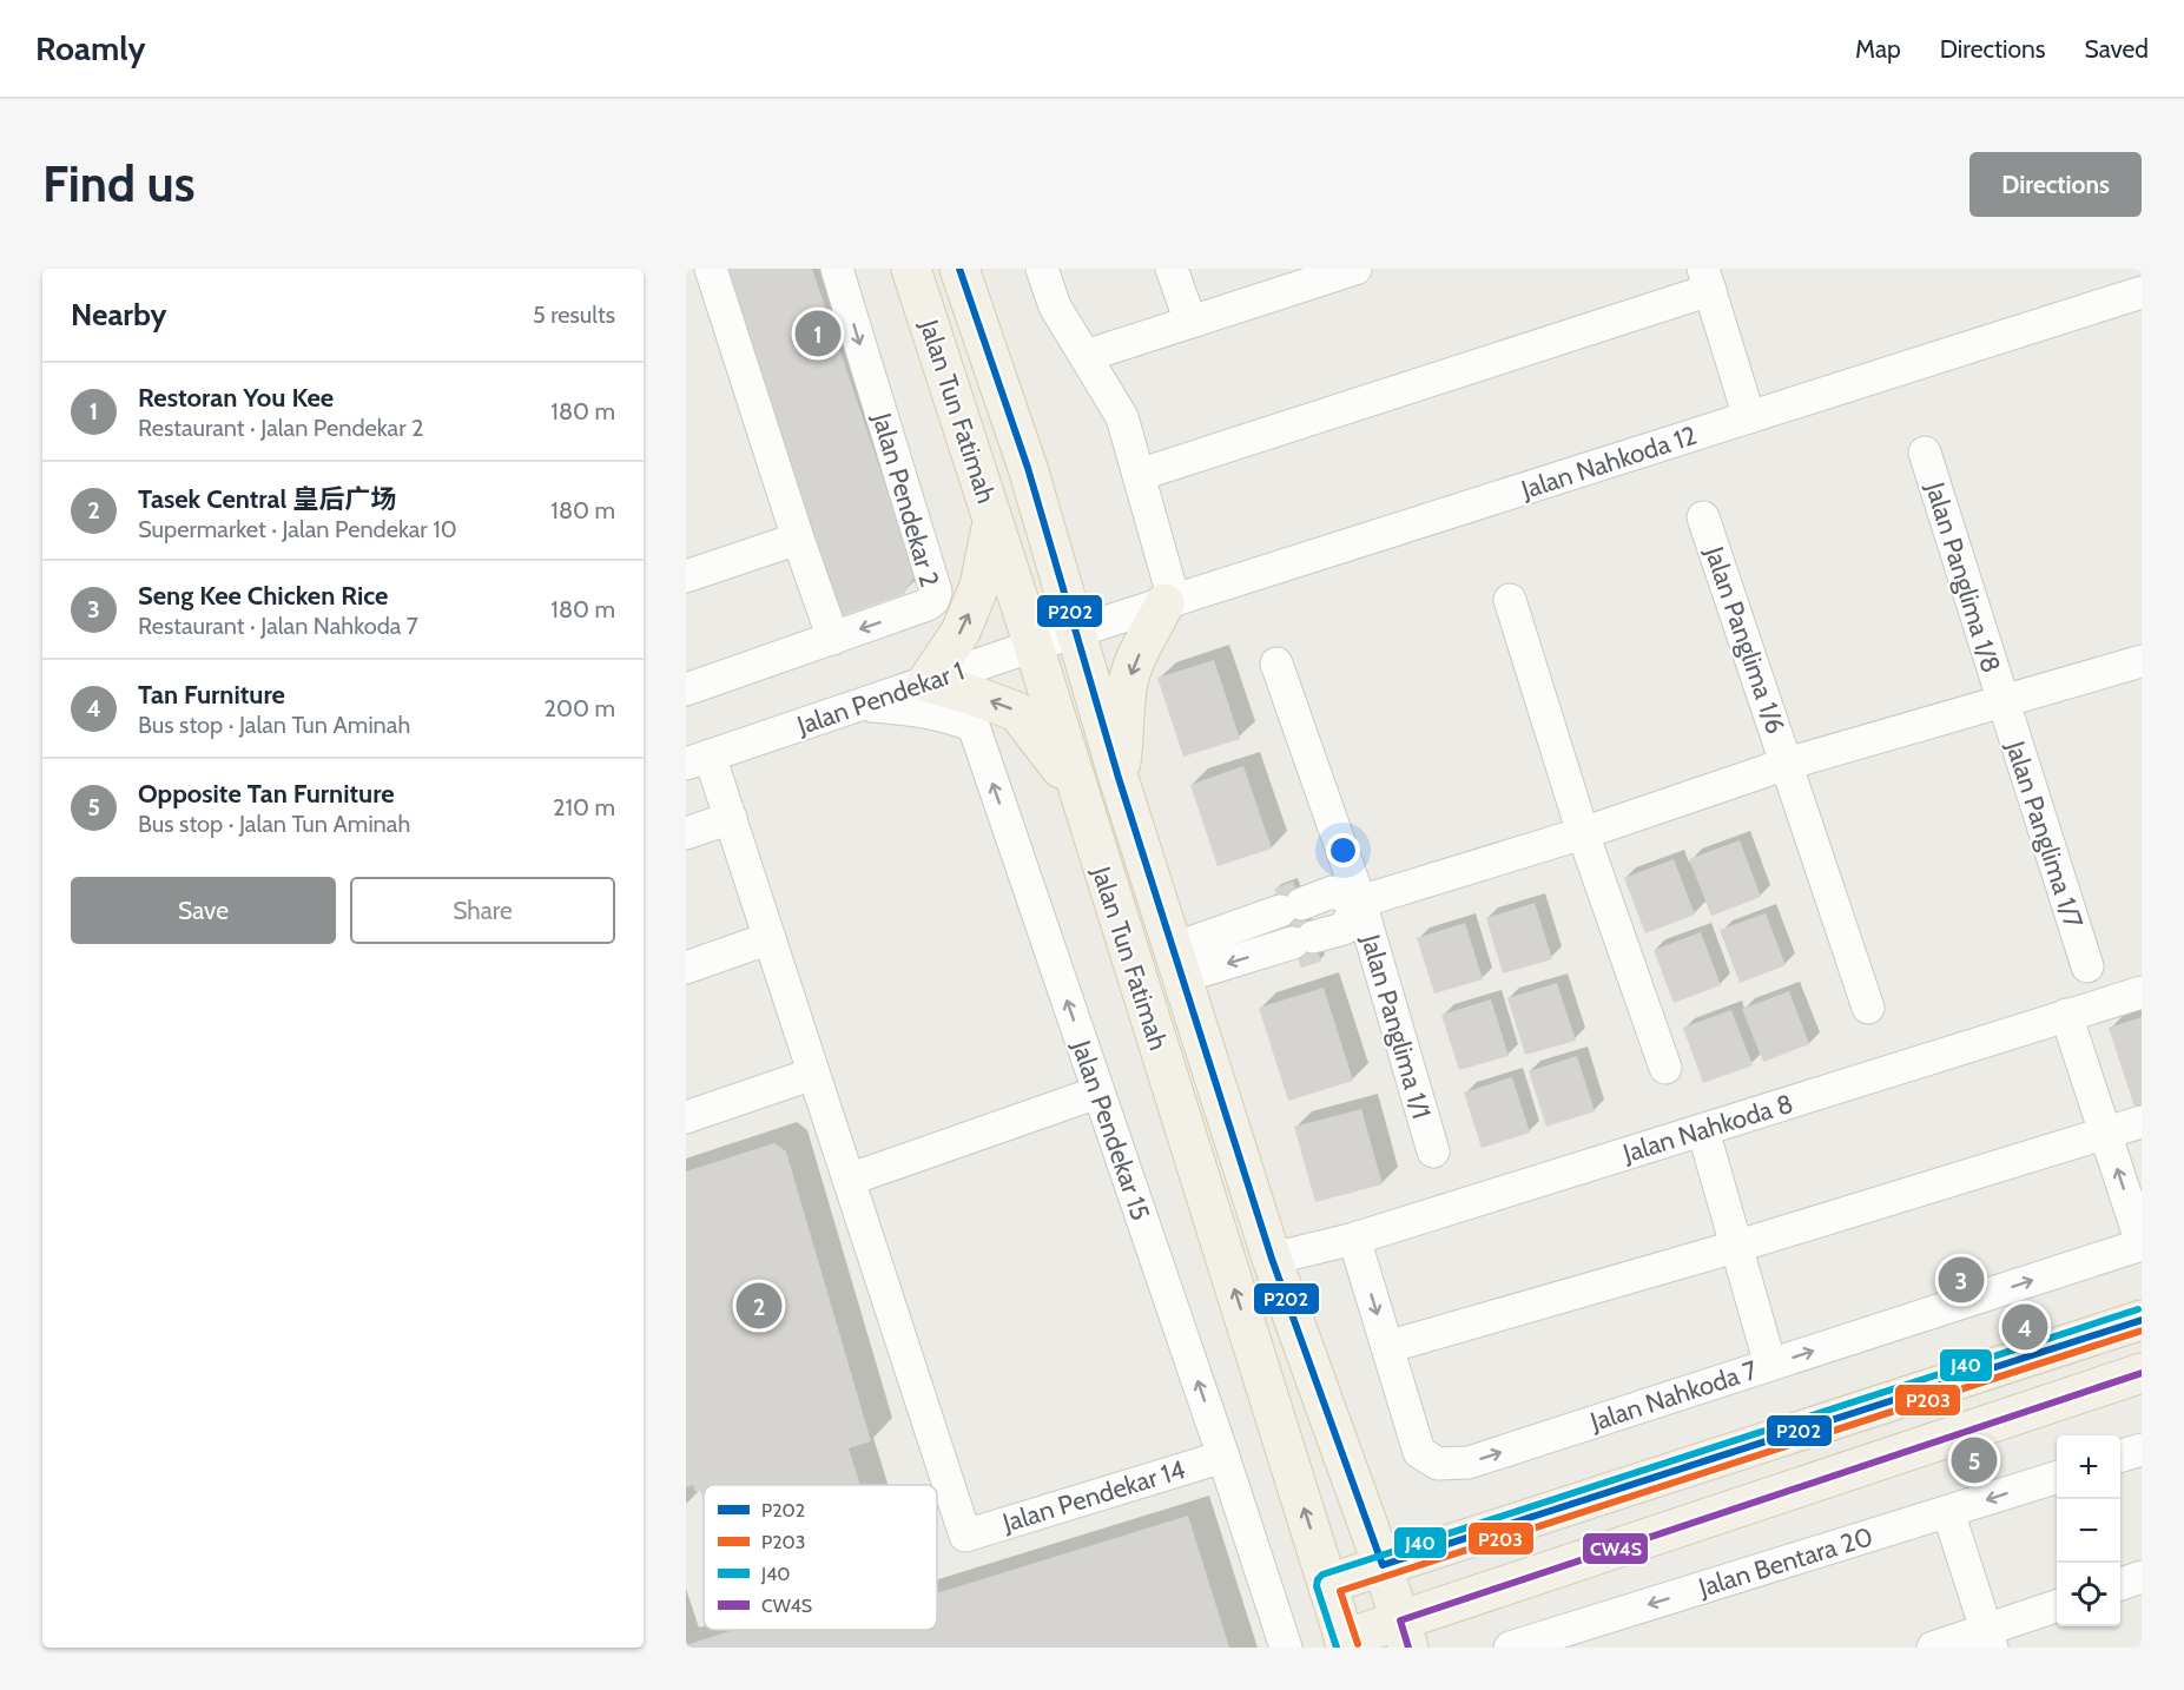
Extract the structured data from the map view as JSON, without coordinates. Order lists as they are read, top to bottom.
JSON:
{
  "streets": {
    "main road": ["Jalan Tun Fatimah"],
    "street": [
      "Jalan Nahkoda 12",
      "Jalan Pendekar 2",
      "Jalan Panglima 1/8",
      "Jalan Panglima 1/6",
      "Jalan Pendekar 1",
      "Jalan Panglima 1/7",
      "Jalan Panglima 1/1",
      "Jalan Nahkoda 8",
      "Jalan Pendekar 15",
      "Jalan Nahkoda 7",
      "Jalan Pendekar 14",
      "Jalan Bentara 20"
    ]
  },
  "crossings": [
    ["Jalan Tun Fatimah", "Jalan Nahkoda 12"],
    ["Jalan Tun Fatimah", "Jalan Pendekar 1"],
    ["Jalan Tun Fatimah", "Jalan Nahkoda 8"],
    ["Jalan Nahkoda 12", "Jalan Pendekar 1"],
    ["Jalan Panglima 1/8", "Jalan Panglima 1/7"],
    ["Jalan Pendekar 1", "Jalan Pendekar 15"],
    ["Jalan Nahkoda 8", "Jalan Nahkoda 7"],
    ["Jalan Pendekar 15", "Jalan Pendekar 14"]
  ],
  "one_way": ["Jalan Bentara 20"],
  "lines": [
    "transit line P202",
    "transit line J40",
    "transit line P203",
    "transit line CW4S"
  ],
  "legend": [
    "P202",
    "P203",
    "J40",
    "CW4S"
  ],
  "page": {
    "header": "Roamly",
    "nav": ["Map", "Directions", "Saved"],
    "buttons": [
      "Directions",
      ["Save", "Share"]
    ],
    "title": "Find us",
    "heading": ["Nearby", "5 results"],
    "pins": [
      "1",
      "3",
      "2",
      "4",
      "5"
    ],
    "list": [
      {
        "mark": "1",
        "name": "Restoran You Kee",
        "note": "Restaurant · Jalan Pendekar 2",
        "value": "180 m"
      },
      {
        "mark": "2",
        "name": "Tasek Central 皇后广场",
        "note": "Supermarket · Jalan Pendekar 10",
        "value": "180 m"
      },
      {
        "mark": "3",
        "name": "Seng Kee Chicken Rice",
        "note": "Restaurant · Jalan Nahkoda 7",
        "value": "180 m"
      },
      {
        "mark": "4",
        "name": "Tan Furniture",
        "note": "Bus stop · Jalan Tun Aminah",
        "value": "200 m"
      },
      {
        "mark": "5",
        "name": "Opposite Tan Furniture",
        "note": "Bus stop · Jalan Tun Aminah",
        "value": "210 m"
      }
    ],
    "map_buttons": ["+", "−"]
  }
}
